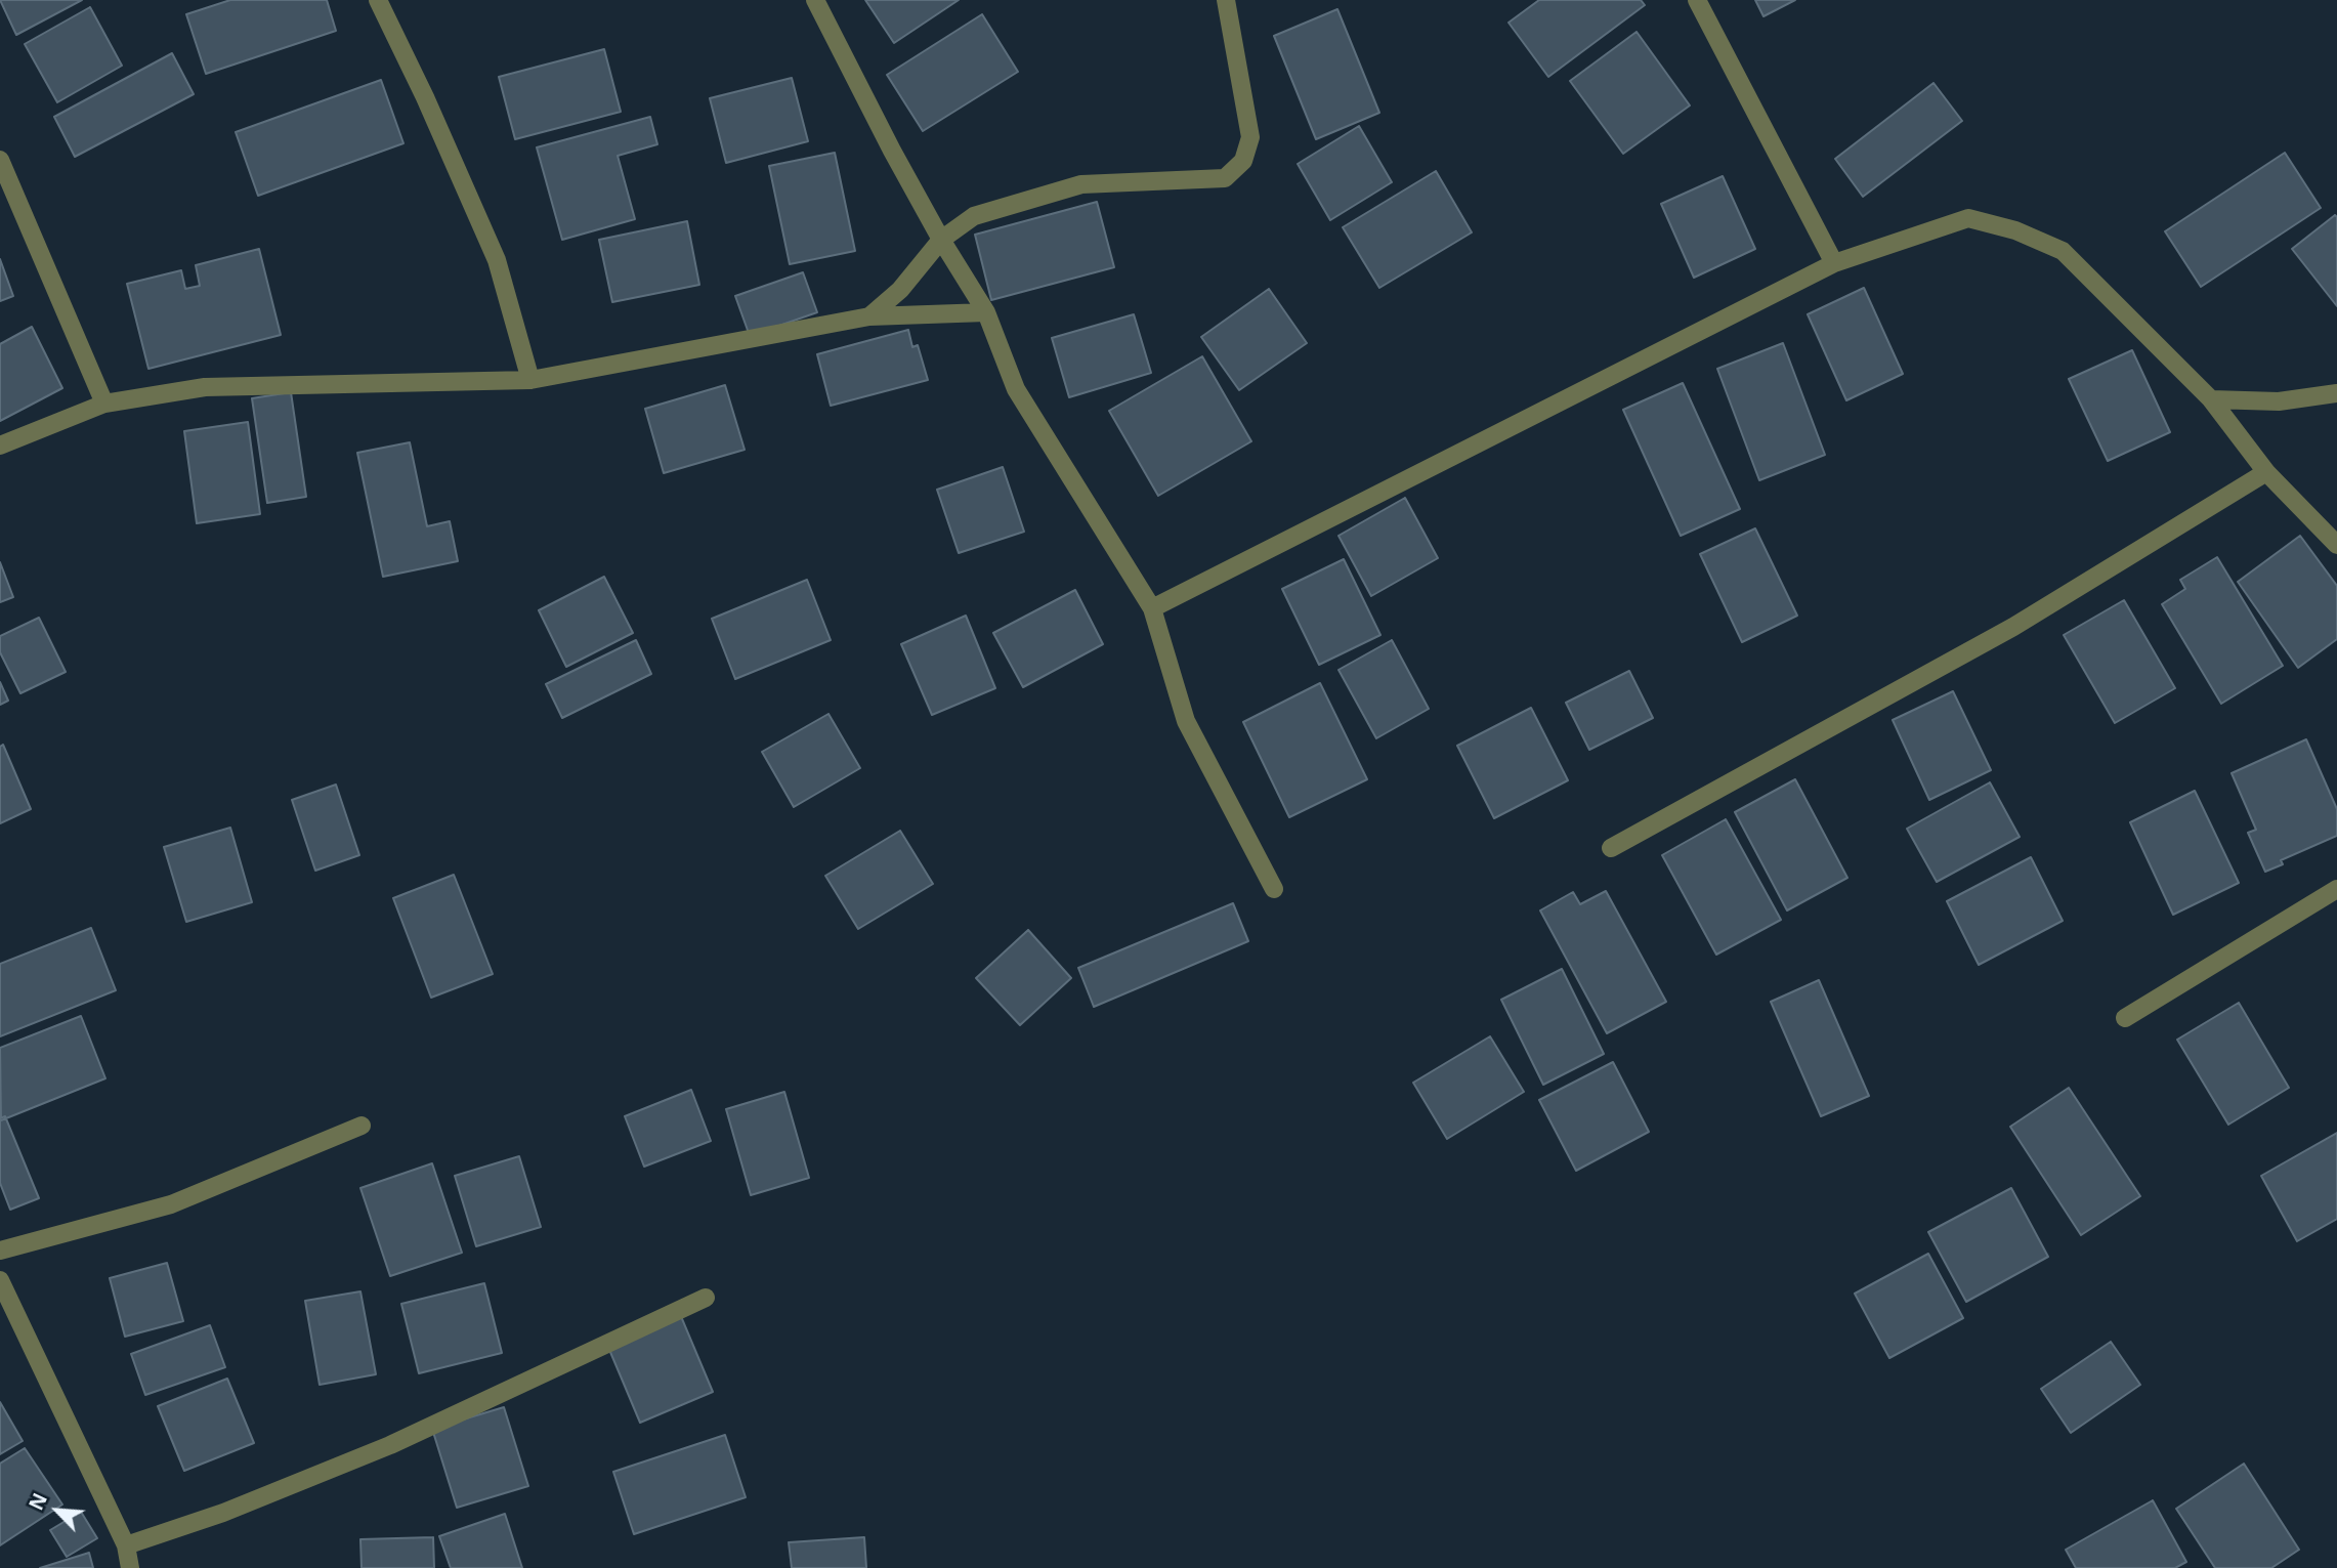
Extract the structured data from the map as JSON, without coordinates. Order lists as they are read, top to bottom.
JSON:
{
  "north": "top left"
}
